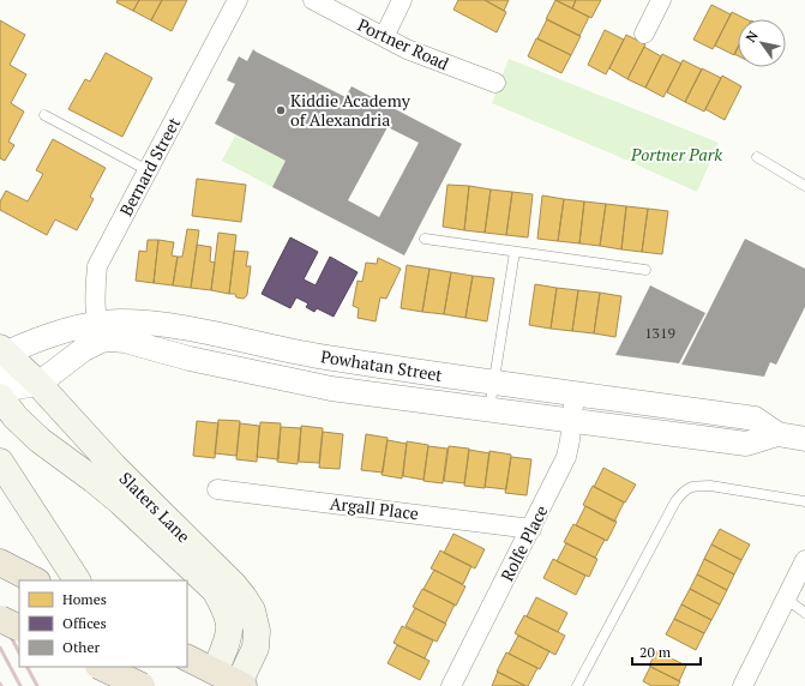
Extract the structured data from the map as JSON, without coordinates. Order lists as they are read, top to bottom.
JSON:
{
  "streets": {
    "main road": ["Slaters Lane"],
    "street": [
      "Portner Road",
      "Bernard Street",
      "Powhatan Street",
      "Argall Place",
      "Rolfe Place"
    ]
  },
  "crossings": [
    ["Bernard Street", "Powhatan Street"],
    ["Powhatan Street", "Slaters Lane"],
    ["Powhatan Street", "Rolfe Place"],
    ["Argall Place", "Rolfe Place"]
  ],
  "parks": ["Portner Park"],
  "places": ["Kiddie Academy of Alexandria"],
  "house_numbers": ["1319"],
  "legend": ["Homes", "Offices", "Other"],
  "scale_bar": "20 m",
  "north": "top left"
}
